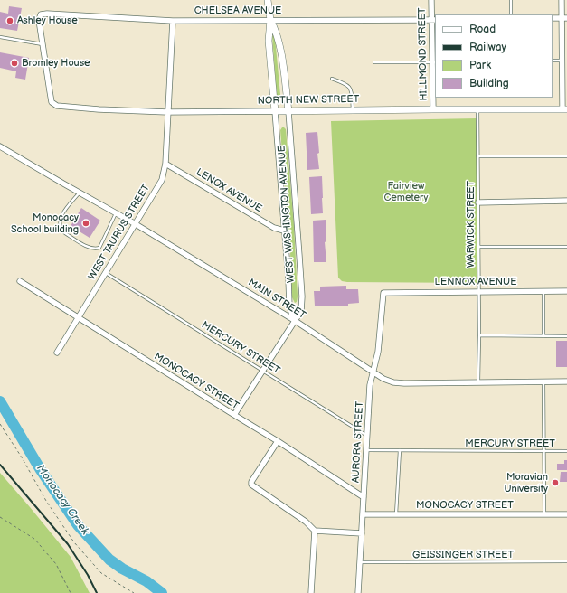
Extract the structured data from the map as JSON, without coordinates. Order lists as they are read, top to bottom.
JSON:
{
  "streets": {
    "street": [
      "CHELSEA AVENUE",
      "HILLMOND STREET",
      "NORTH NEW STREET",
      "LENOX AVENUE",
      "WEST WASHINGTON AVENUE",
      "WEST TAURUS STREET",
      "LENNOX AVENUE",
      "MAIN STREET",
      "MONOCACY STREET",
      "AURORA STREET"
    ],
    "lane": ["WARWICK STREET", "MERCURY STREET", "GEISSINGER STREET"]
  },
  "crossings": [
    ["CHELSEA AVENUE", "HILLMOND STREET"],
    ["CHELSEA AVENUE", "NORTH NEW STREET"],
    ["CHELSEA AVENUE", "WEST TAURUS STREET"],
    ["HILLMOND STREET", "NORTH NEW STREET"],
    ["NORTH NEW STREET", "WEST WASHINGTON AVENUE"],
    ["NORTH NEW STREET", "WARWICK STREET"],
    ["NORTH NEW STREET", "WEST TAURUS STREET"],
    ["LENOX AVENUE", "WEST WASHINGTON AVENUE"],
    ["LENOX AVENUE", "WEST TAURUS STREET"],
    ["WEST WASHINGTON AVENUE", "MAIN STREET"],
    ["WARWICK STREET", "LENNOX AVENUE"],
    ["WARWICK STREET", "MAIN STREET"],
    ["WEST TAURUS STREET", "MAIN STREET"],
    ["WEST TAURUS STREET", "MERCURY STREET"],
    ["WEST TAURUS STREET", "MONOCACY STREET"],
    ["LENNOX AVENUE", "AURORA STREET"],
    ["MAIN STREET", "AURORA STREET"],
    ["MERCURY STREET", "AURORA STREET"],
    ["MONOCACY STREET", "AURORA STREET"],
    ["AURORA STREET", "GEISSINGER STREET"]
  ],
  "water": ["Monocacy Creek"],
  "parks": ["Fairview Cemetery"],
  "places": [
    "Ashley House",
    "Bromley House",
    "Monocacy School building",
    "Moravian University"
  ],
  "legend": [
    "Road",
    "Railway",
    "Park",
    "Building"
  ]
}
